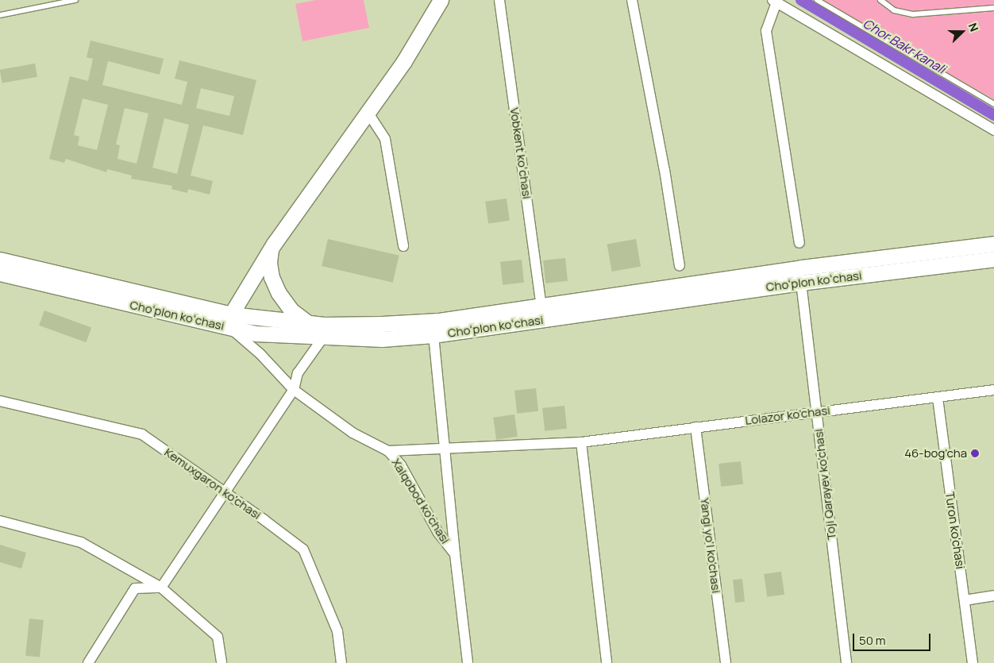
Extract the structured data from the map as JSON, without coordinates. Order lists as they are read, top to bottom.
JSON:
{
  "streets": {
    "main road": ["Choʻplon koʻchasi"],
    "street": [
      "Vobkent koʻchasi",
      "Lolazor ko'chasi",
      "Kemuxgaron ko'chasi",
      "Toji Qarayev ko'chasi",
      "Xalqobod ko'chasi",
      "Turon ko'chasi",
      "Yangi yo'l ko'chasi"
    ]
  },
  "crossings": [
    ["Vobkent koʻchasi", "Choʻplon koʻchasi"],
    ["Choʻplon koʻchasi", "Toji Qarayev ko'chasi"],
    ["Choʻplon koʻchasi", "Xalqobod ko'chasi"],
    ["Lolazor ko'chasi", "Toji Qarayev ko'chasi"],
    ["Lolazor ko'chasi", "Xalqobod ko'chasi"],
    ["Lolazor ko'chasi", "Turon ko'chasi"],
    ["Lolazor ko'chasi", "Yangi yo'l ko'chasi"]
  ],
  "water": ["Chor Bakr kanali"],
  "places": ["46-bog'cha"],
  "scale_bar": "50 m",
  "north": "right"
}
